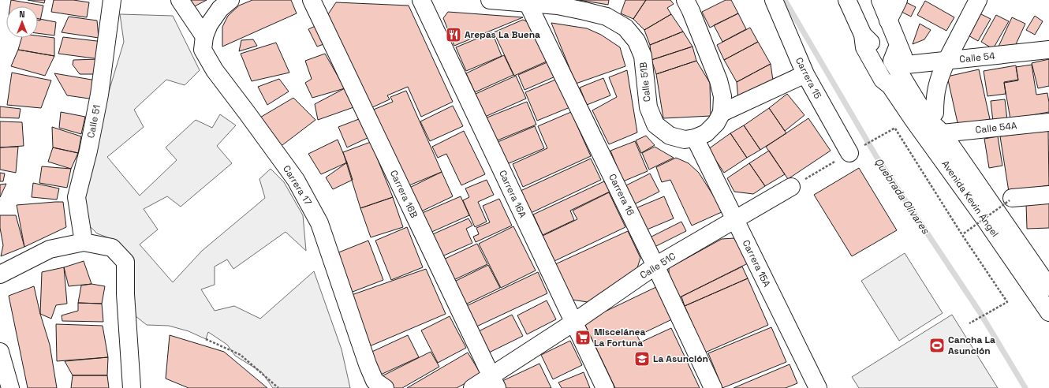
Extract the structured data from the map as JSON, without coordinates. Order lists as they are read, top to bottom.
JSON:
{
  "streets": {
    "street": [
      "Calle 54",
      "Carrera 15",
      "Calle 51B",
      "Calle 51",
      "Calle 54A",
      "Carrera 17",
      "Carrera 16B",
      "Carrera 16A",
      "Carrera 16",
      "Avenida Kevin Ángel",
      "Carrera 15A",
      "Calle 51C"
    ]
  },
  "crossings": [
    ["Calle 54", "Avenida Kevin Ángel"],
    ["Calle 51B", "Carrera 16"],
    ["Calle 51B", "Carrera 15A"],
    ["Calle 54A", "Avenida Kevin Ángel"],
    ["Carrera 16B", "Calle 51C"],
    ["Carrera 16A", "Calle 51C"],
    ["Carrera 16", "Calle 51C"],
    ["Carrera 15A", "Calle 51C"]
  ],
  "water": ["Quebrada Olivares"],
  "places": {
    "restaurant": ["Arepas La Buena"],
    "supermarket": ["Miscelánea La Fortuna"],
    "sports": ["Cancha La Asunción"],
    "school or university": ["La Asunción"]
  },
  "north": "top"
}
